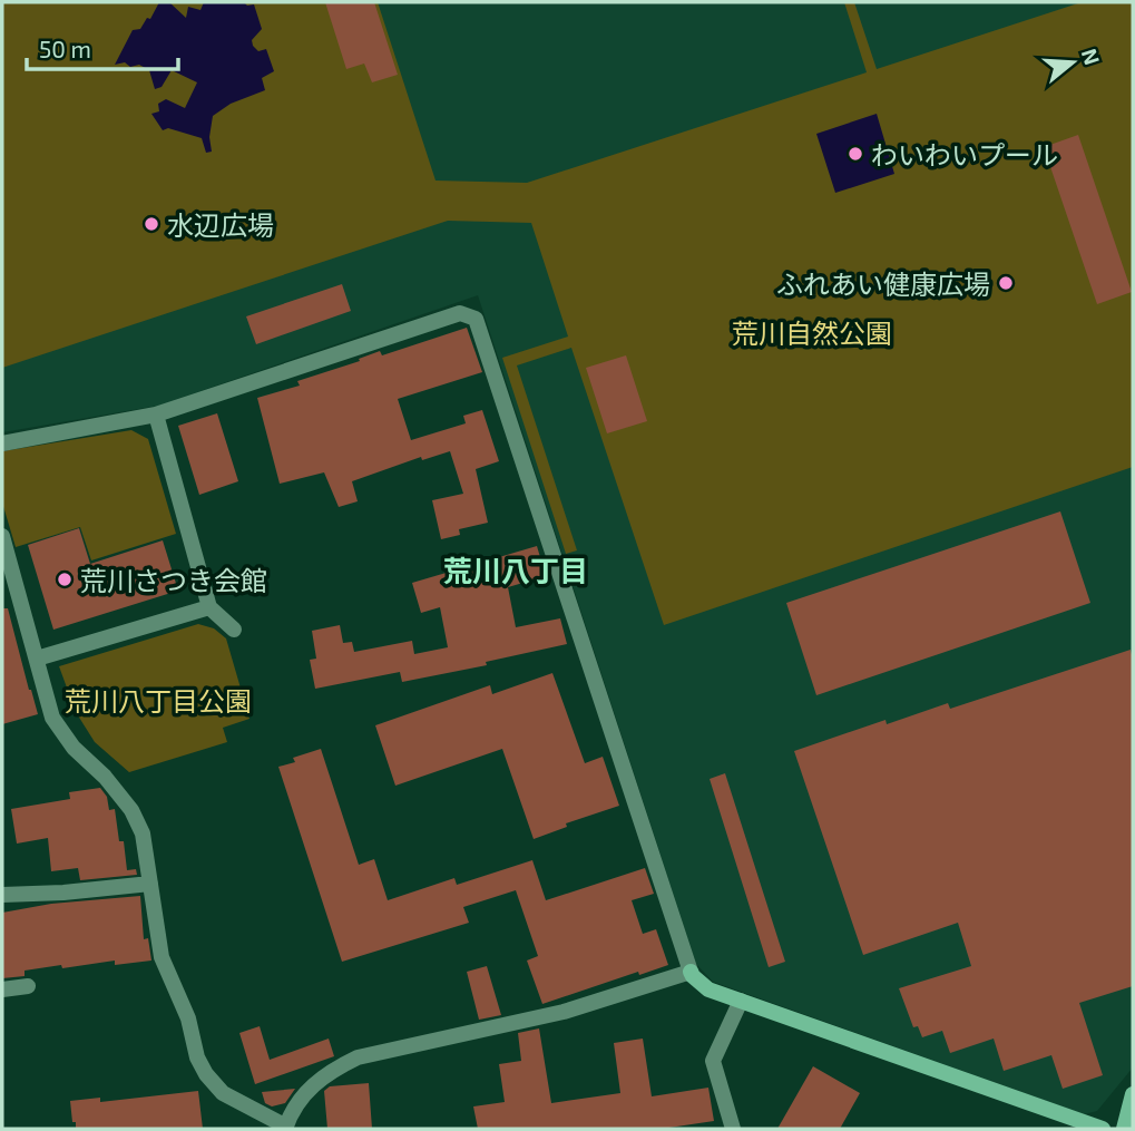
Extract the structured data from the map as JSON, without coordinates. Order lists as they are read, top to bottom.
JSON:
{
  "districts": ["荒川八丁目"],
  "parks": ["荒川自然公園", "荒川八丁目公園"],
  "places": [
    "わいわいプール",
    "水辺広場",
    "ふれあい健康広場",
    "荒川さつき会館"
  ],
  "scale_bar": "50 m",
  "north": "right"
}
